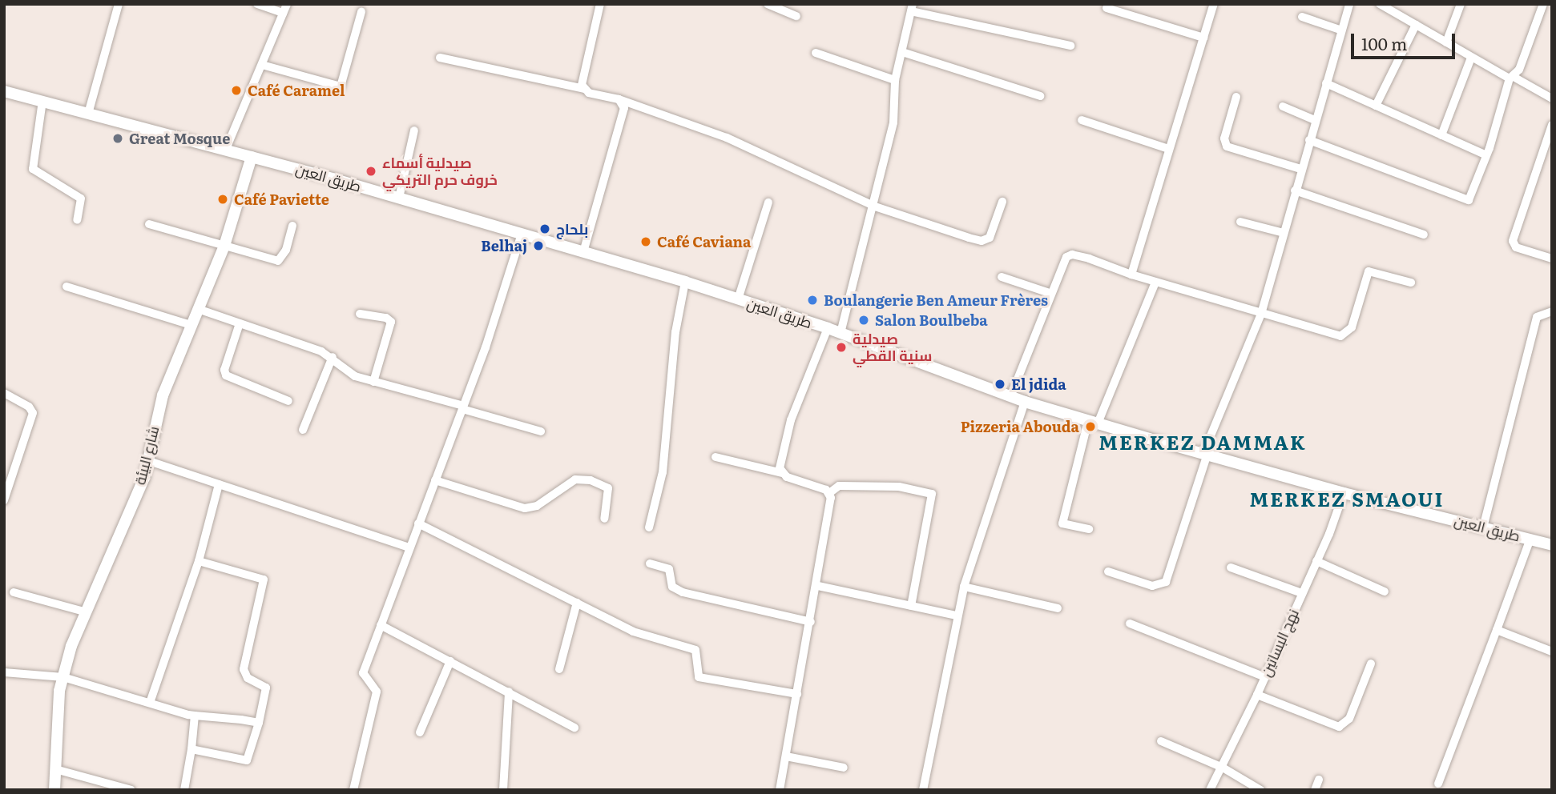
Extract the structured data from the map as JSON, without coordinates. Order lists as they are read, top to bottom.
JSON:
{
  "streets": {
    "main road": ["طريق العين", "شارع البيئة"],
    "street": ["نهج البساتين"]
  },
  "crossings": [
    ["طريق العين", "شارع البيئة"],
    ["طريق العين", "نهج البساتين"]
  ],
  "districts": ["MERKEZ DAMMAK", "MERKEZ SMAOUI"],
  "places": [
    "Café Caramel",
    "Great Mosque",
    "صيدلية أسماء خروف حرم التريكي",
    "Café Paviette",
    "بلحاج",
    "Café Caviana",
    "Belhaj",
    "Boulangerie Ben Ameur Frères",
    "Salon Boulbeba",
    "صيدلية سنية القطي",
    "El jdida",
    "Pizzeria Abouda"
  ],
  "scale_bar": "100 m"
}
